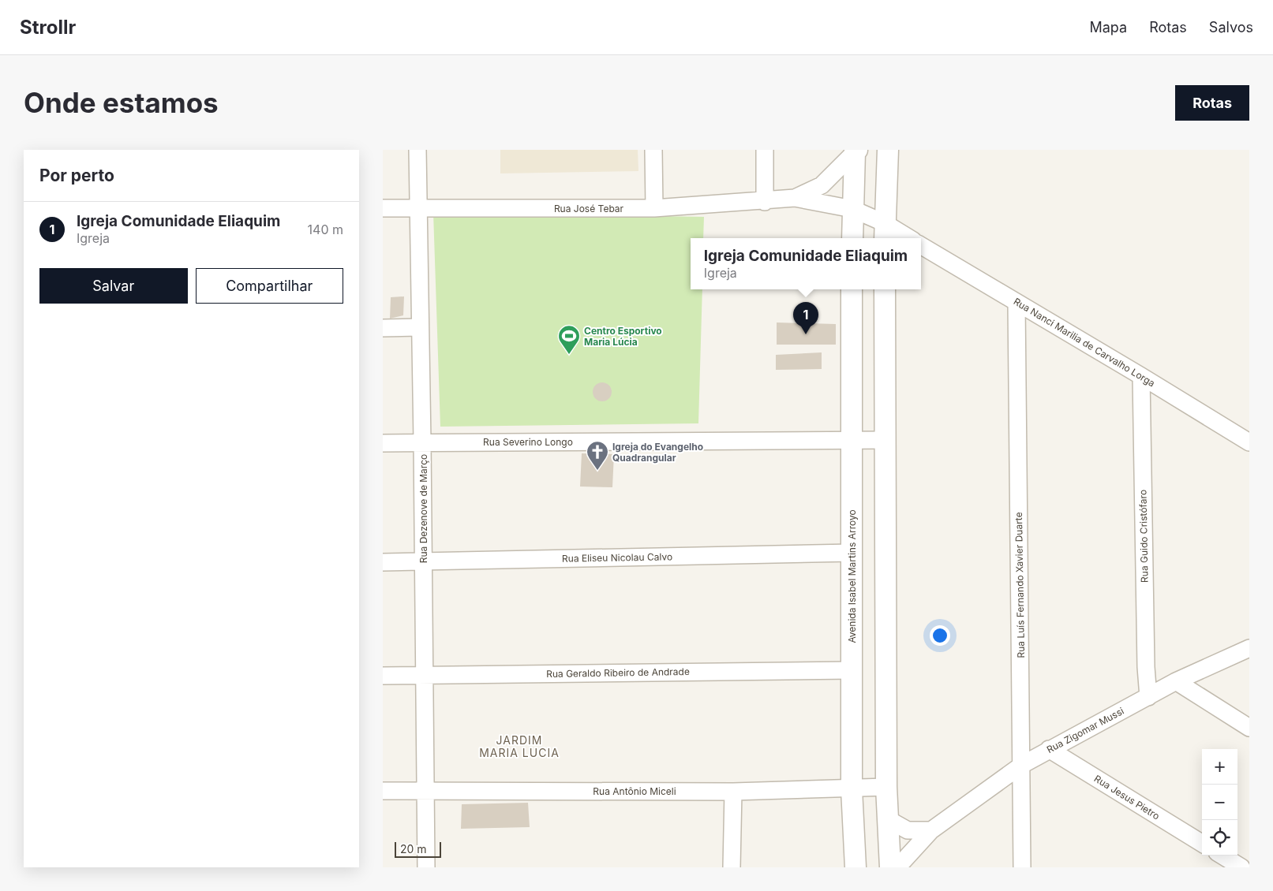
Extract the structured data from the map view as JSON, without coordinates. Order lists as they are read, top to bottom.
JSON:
{
  "streets": {
    "street": [
      "Rua José Tebar",
      "Rua Nanci Marilia de Carvalho Lorga",
      "Rua Severino Longo",
      "Rua Dezenove de Março",
      "Rua Guido Cristófaro",
      "Rua Eliseu Nicolau Calvo",
      "Avenida Isabel Martins Arroyo",
      "Rua Luís Fernando Xavier Duarte",
      "Rua Geraldo Ribeiro de Andrade",
      "Rua Zigomar Mussi",
      "Rua Antônio Miceli",
      "Rua Jesus Pietro"
    ]
  },
  "crossings": [
    ["Rua José Tebar", "Rua Dezenove de Março"],
    ["Rua Nanci Marilia de Carvalho Lorga", "Rua Guido Cristófaro"],
    ["Rua Nanci Marilia de Carvalho Lorga", "Rua Luís Fernando Xavier Duarte"],
    ["Rua Severino Longo", "Rua Dezenove de Março"],
    ["Rua Severino Longo", "Avenida Isabel Martins Arroyo"],
    ["Rua Dezenove de Março", "Rua Eliseu Nicolau Calvo"],
    ["Rua Dezenove de Março", "Rua Geraldo Ribeiro de Andrade"],
    ["Rua Dezenove de Março", "Rua Antônio Miceli"],
    ["Rua Guido Cristófaro", "Rua Zigomar Mussi"],
    ["Rua Eliseu Nicolau Calvo", "Avenida Isabel Martins Arroyo"],
    ["Avenida Isabel Martins Arroyo", "Rua Geraldo Ribeiro de Andrade"],
    ["Avenida Isabel Martins Arroyo", "Rua Antônio Miceli"],
    ["Rua Luís Fernando Xavier Duarte", "Rua Zigomar Mussi"],
    ["Rua Zigomar Mussi", "Rua Jesus Pietro"]
  ],
  "districts": ["JARDIM MARIA LUCIA"],
  "places": {
    "sports": ["Centro Esportivo Maria Lúcia"],
    "church": ["Igreja do Evangelho Quadrangular"]
  },
  "scale_bar": "20 m",
  "page": {
    "header": "Strollr",
    "nav": ["Mapa", "Rotas", "Salvos"],
    "buttons": [
      "Rotas",
      ["Salvar", "Compartilhar"]
    ],
    "title": "Onde estamos",
    "heading": "Por perto",
    "list": [
      {
        "mark": "1",
        "name": "Igreja Comunidade Eliaquim",
        "note": "Igreja",
        "value": "140 m"
      }
    ],
    "popup": ["Igreja Comunidade Eliaquim", "Igreja"],
    "pins": "1",
    "map_buttons": ["+", "−"],
    "scale": "20 m"
  }
}
